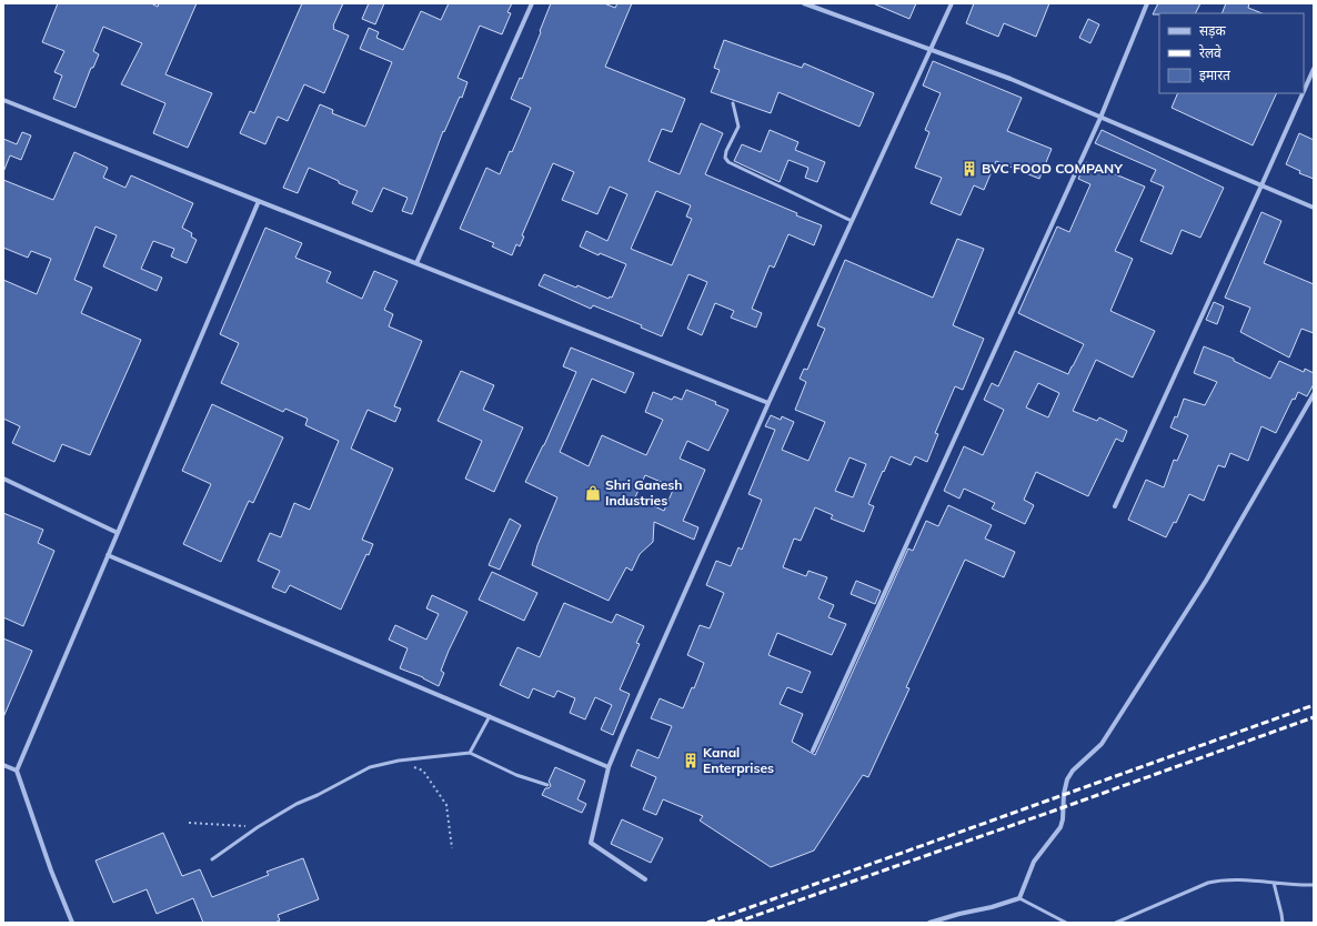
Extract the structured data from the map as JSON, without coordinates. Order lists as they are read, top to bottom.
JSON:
{
  "places": {
    "building": ["BVC FOOD COMPANY", "Kanal Enterprises"],
    "shop": ["Shri Ganesh Industries"]
  },
  "legend": ["सड़क", "रेलवे", "इमारत"]
}
